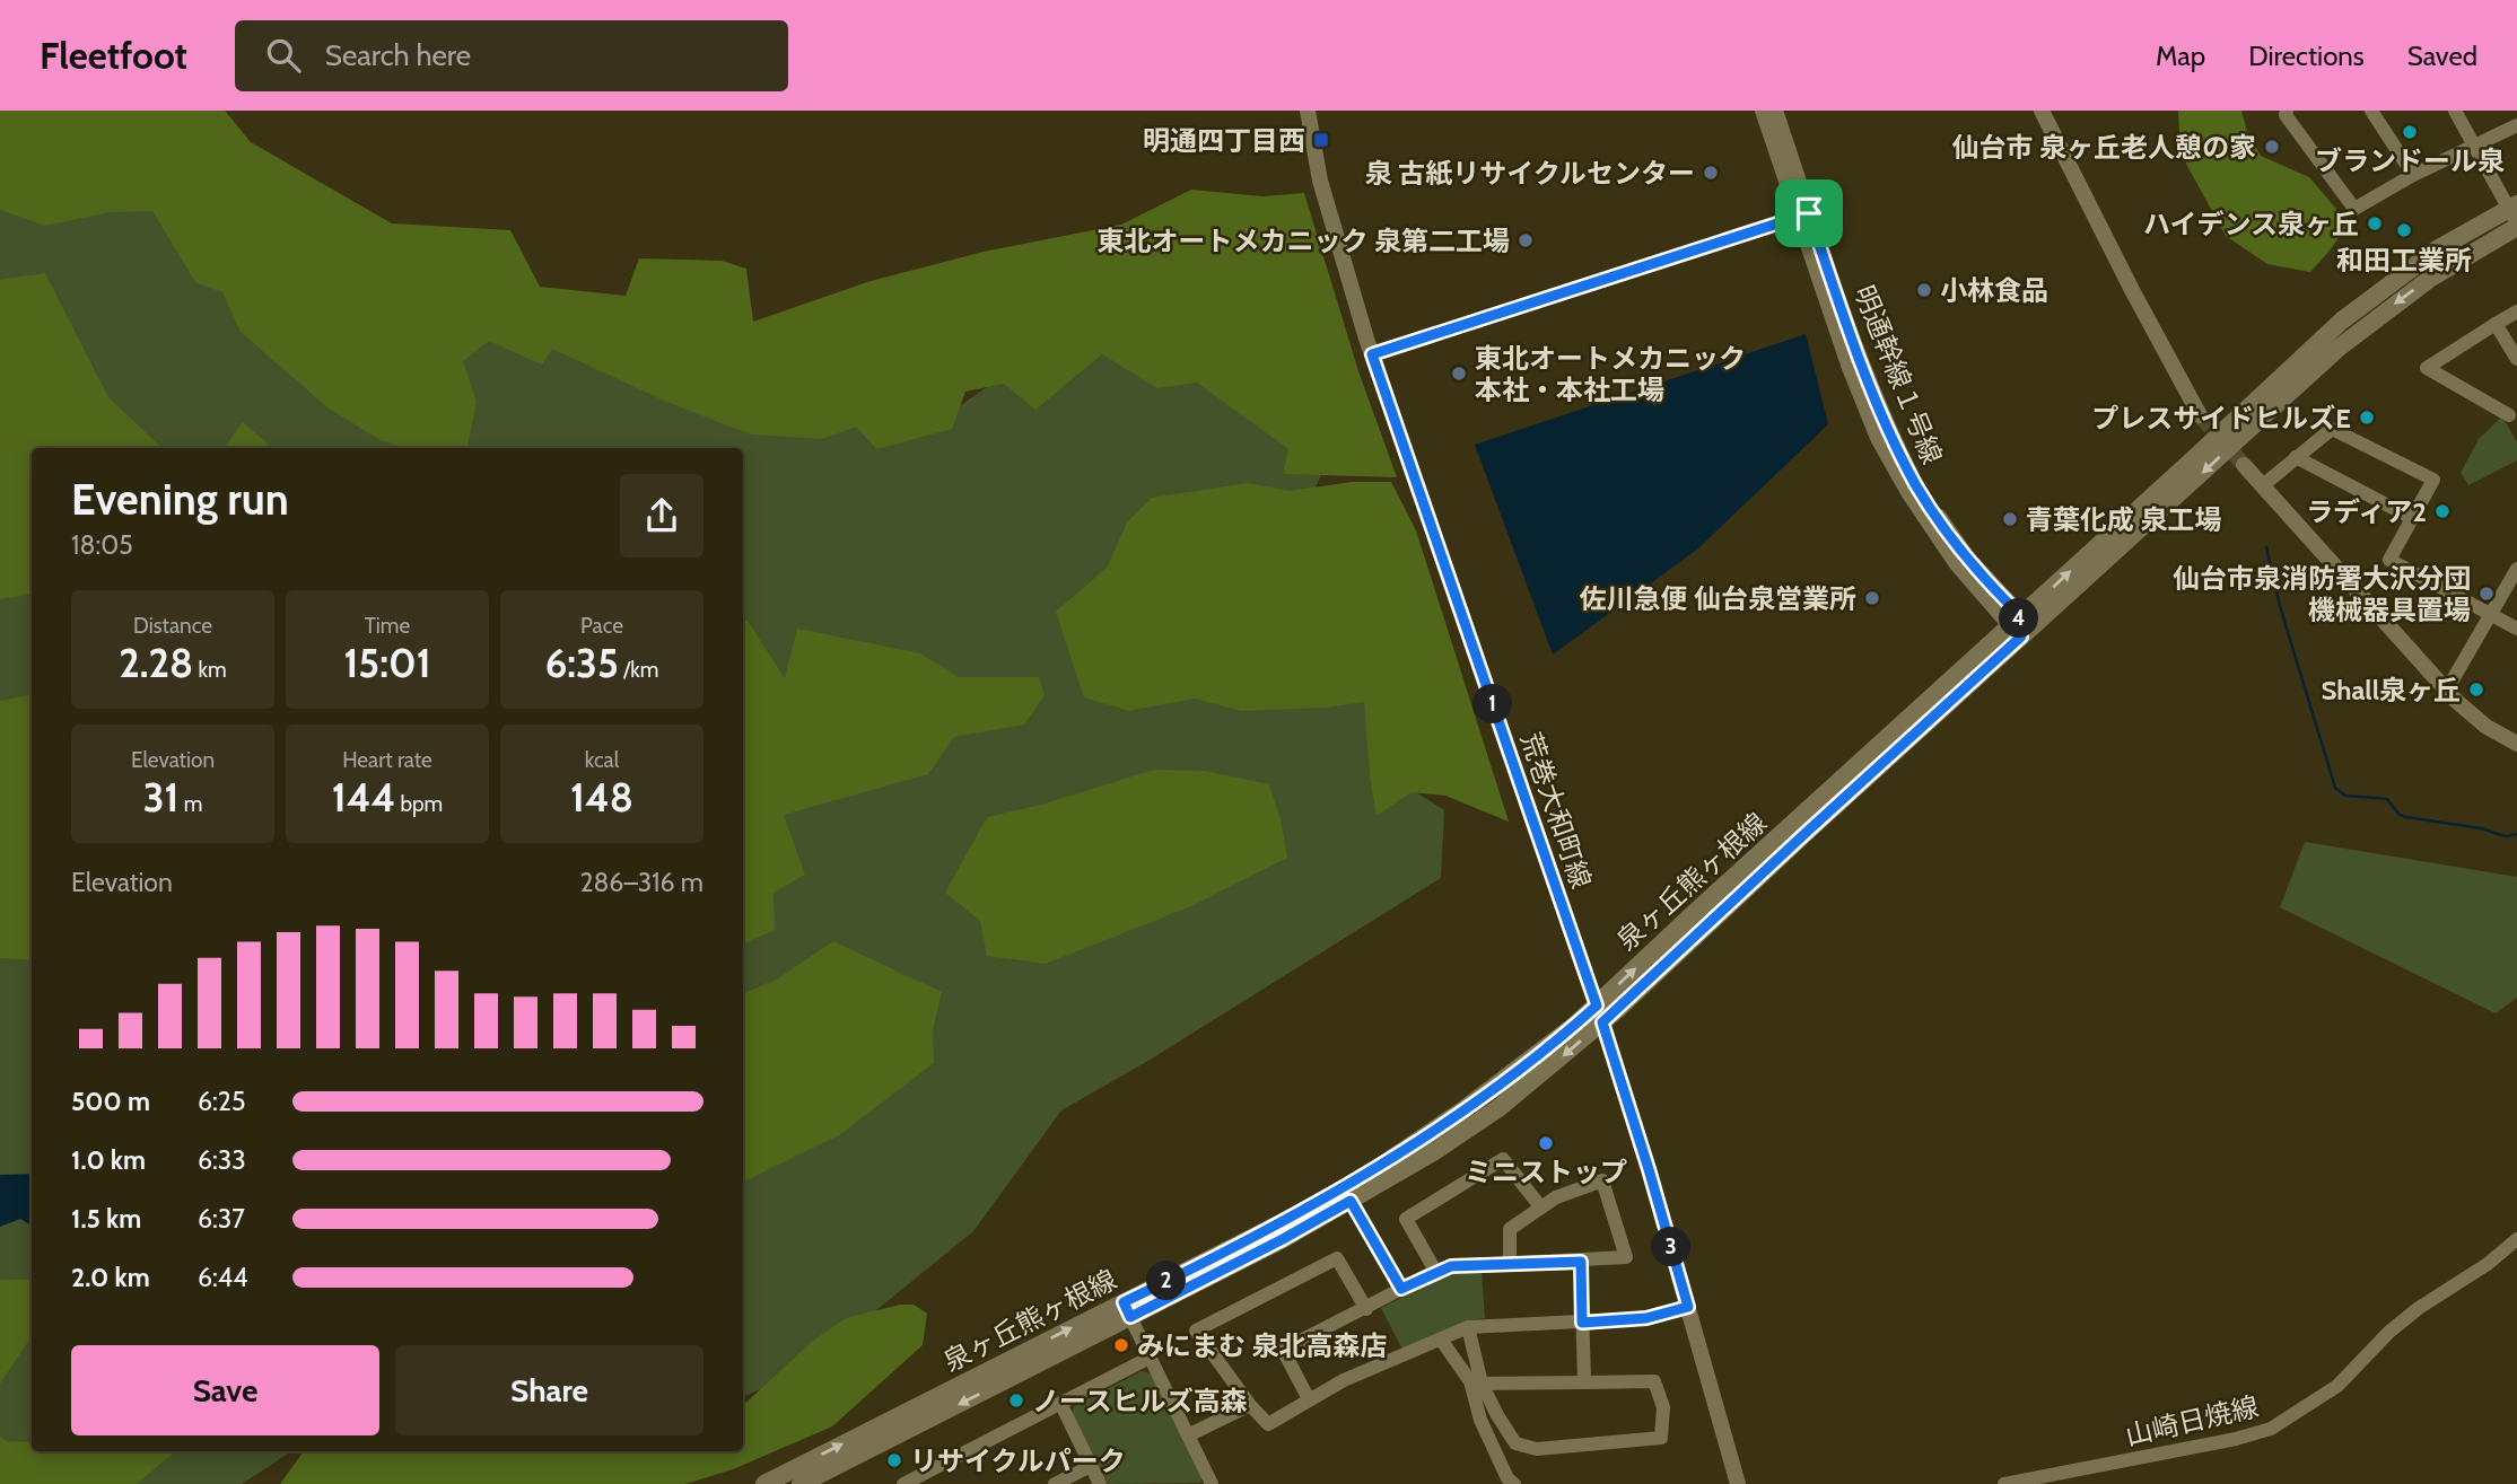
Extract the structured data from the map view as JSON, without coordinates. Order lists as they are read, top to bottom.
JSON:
{
  "streets": {
    "main road": ["泉ヶ丘熊ヶ根線"],
    "street": ["荒巻大和町線", "山崎日焼線"]
  },
  "crossings": [
    ["荒巻大和町線", "泉ヶ丘熊ヶ根線"]
  ],
  "places": {
    "other": [
      "ブランドール泉",
      "仙台市 泉ヶ丘老人憩の家",
      "泉 古紙リサイクルセンター",
      "ハイデンス泉ヶ丘",
      "和田工業所",
      "東北オートメカニック 泉第二工場",
      "小林食品",
      "東北オートメカニック 本社・本社工場",
      "プレスサイドヒルズE",
      "ラディア2",
      "青葉化成 泉工場",
      "仙台市泉消防署大沢分団 機械器具置場",
      "佐川急便 仙台泉営業所",
      "Shall泉ヶ丘",
      "ミニストップ",
      "みにまむ 泉北高森店",
      "ノースヒルズ高森",
      "リサイクルパーク"
    ],
    "transit": ["明通四丁目西"]
  },
  "page": {
    "header": "Fleetfoot",
    "search": "Search here",
    "nav": ["Map", "Directions", "Saved"],
    "heading": ["Evening run", "18:05"],
    "stats": [
      ["Distance", "2.28 km"],
      ["Time", "15:01"],
      ["Pace", "6:35 /km"],
      ["Elevation", "31 m"],
      ["Heart rate", "144 bpm"],
      ["kcal", "148"]
    ],
    "pins": [
      "4",
      "1",
      "3",
      "2"
    ],
    "chart": ["Elevation", "286–316 m"],
    "list": [
      {
        "name": "500 m",
        "note": "6:25"
      },
      {
        "name": "1.0 km",
        "note": "6:33"
      },
      {
        "name": "1.5 km",
        "note": "6:37"
      },
      {
        "name": "2.0 km",
        "note": "6:44"
      }
    ],
    "buttons": ["Save", "Share"]
  }
}
